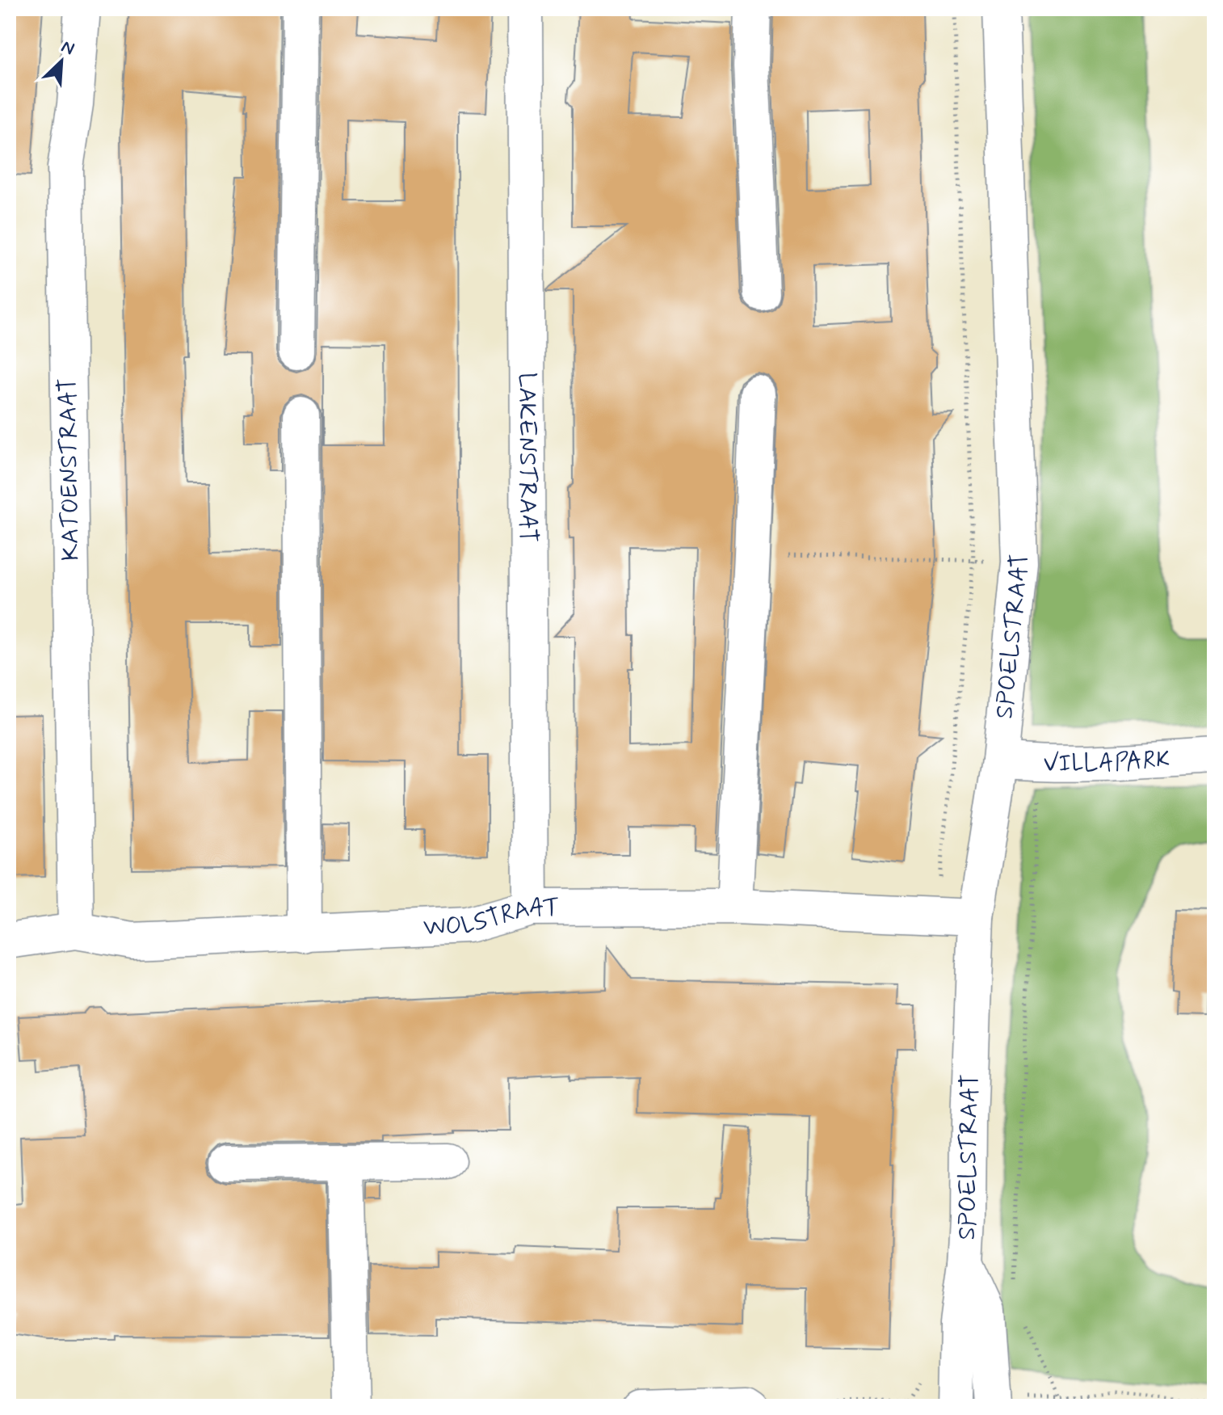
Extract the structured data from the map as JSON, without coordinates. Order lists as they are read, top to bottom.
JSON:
{
  "streets": {
    "street": [
      "LAKENSTRAAT",
      "KATOENSTRAAT",
      "SPOELSTRAAT",
      "VILLAPARK",
      "WOLSTRAAT"
    ]
  },
  "crossings": [
    ["LAKENSTRAAT", "WOLSTRAAT"],
    ["KATOENSTRAAT", "WOLSTRAAT"],
    ["SPOELSTRAAT", "VILLAPARK"],
    ["SPOELSTRAAT", "WOLSTRAAT"]
  ],
  "north": "top right"
}
